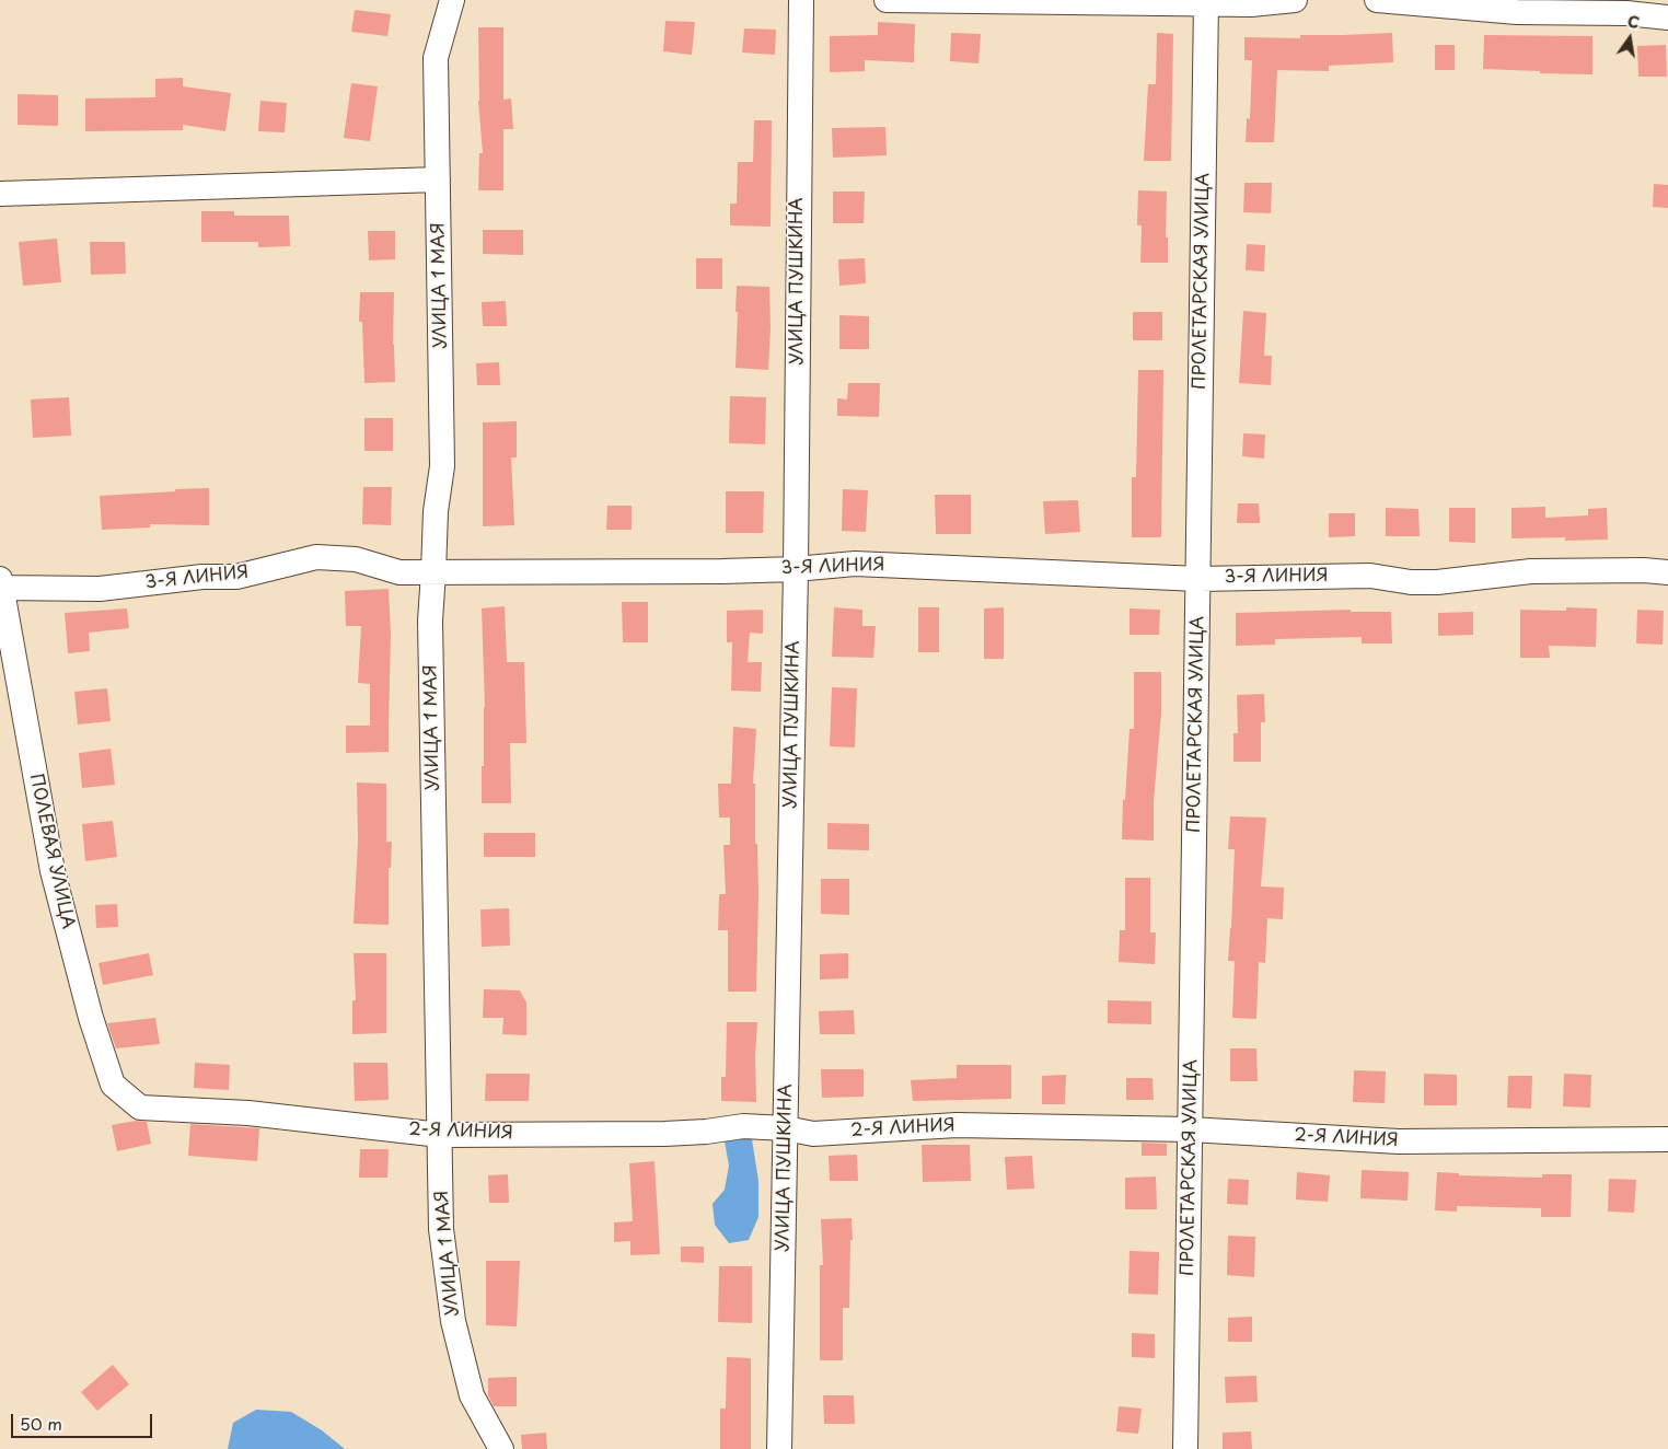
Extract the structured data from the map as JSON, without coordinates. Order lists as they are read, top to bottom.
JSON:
{
  "streets": {
    "street": [
      "УЛИЦА ПУШКИНА",
      "ПРОЛЕТАРСКАЯ УЛИЦА",
      "УЛИЦА 1 МАЯ",
      "3-Я ЛИНИЯ",
      "ПОЛЕВАЯ УЛИЦА",
      "2-Я ЛИНИЯ"
    ]
  },
  "crossings": [
    ["УЛИЦА ПУШКИНА", "3-Я ЛИНИЯ"],
    ["УЛИЦА ПУШКИНА", "2-Я ЛИНИЯ"],
    ["ПРОЛЕТАРСКАЯ УЛИЦА", "3-Я ЛИНИЯ"],
    ["ПРОЛЕТАРСКАЯ УЛИЦА", "2-Я ЛИНИЯ"],
    ["УЛИЦА 1 МАЯ", "3-Я ЛИНИЯ"],
    ["УЛИЦА 1 МАЯ", "2-Я ЛИНИЯ"],
    ["3-Я ЛИНИЯ", "ПОЛЕВАЯ УЛИЦА"],
    ["ПОЛЕВАЯ УЛИЦА", "2-Я ЛИНИЯ"]
  ],
  "scale_bar": "50 m",
  "north": "top"
}
